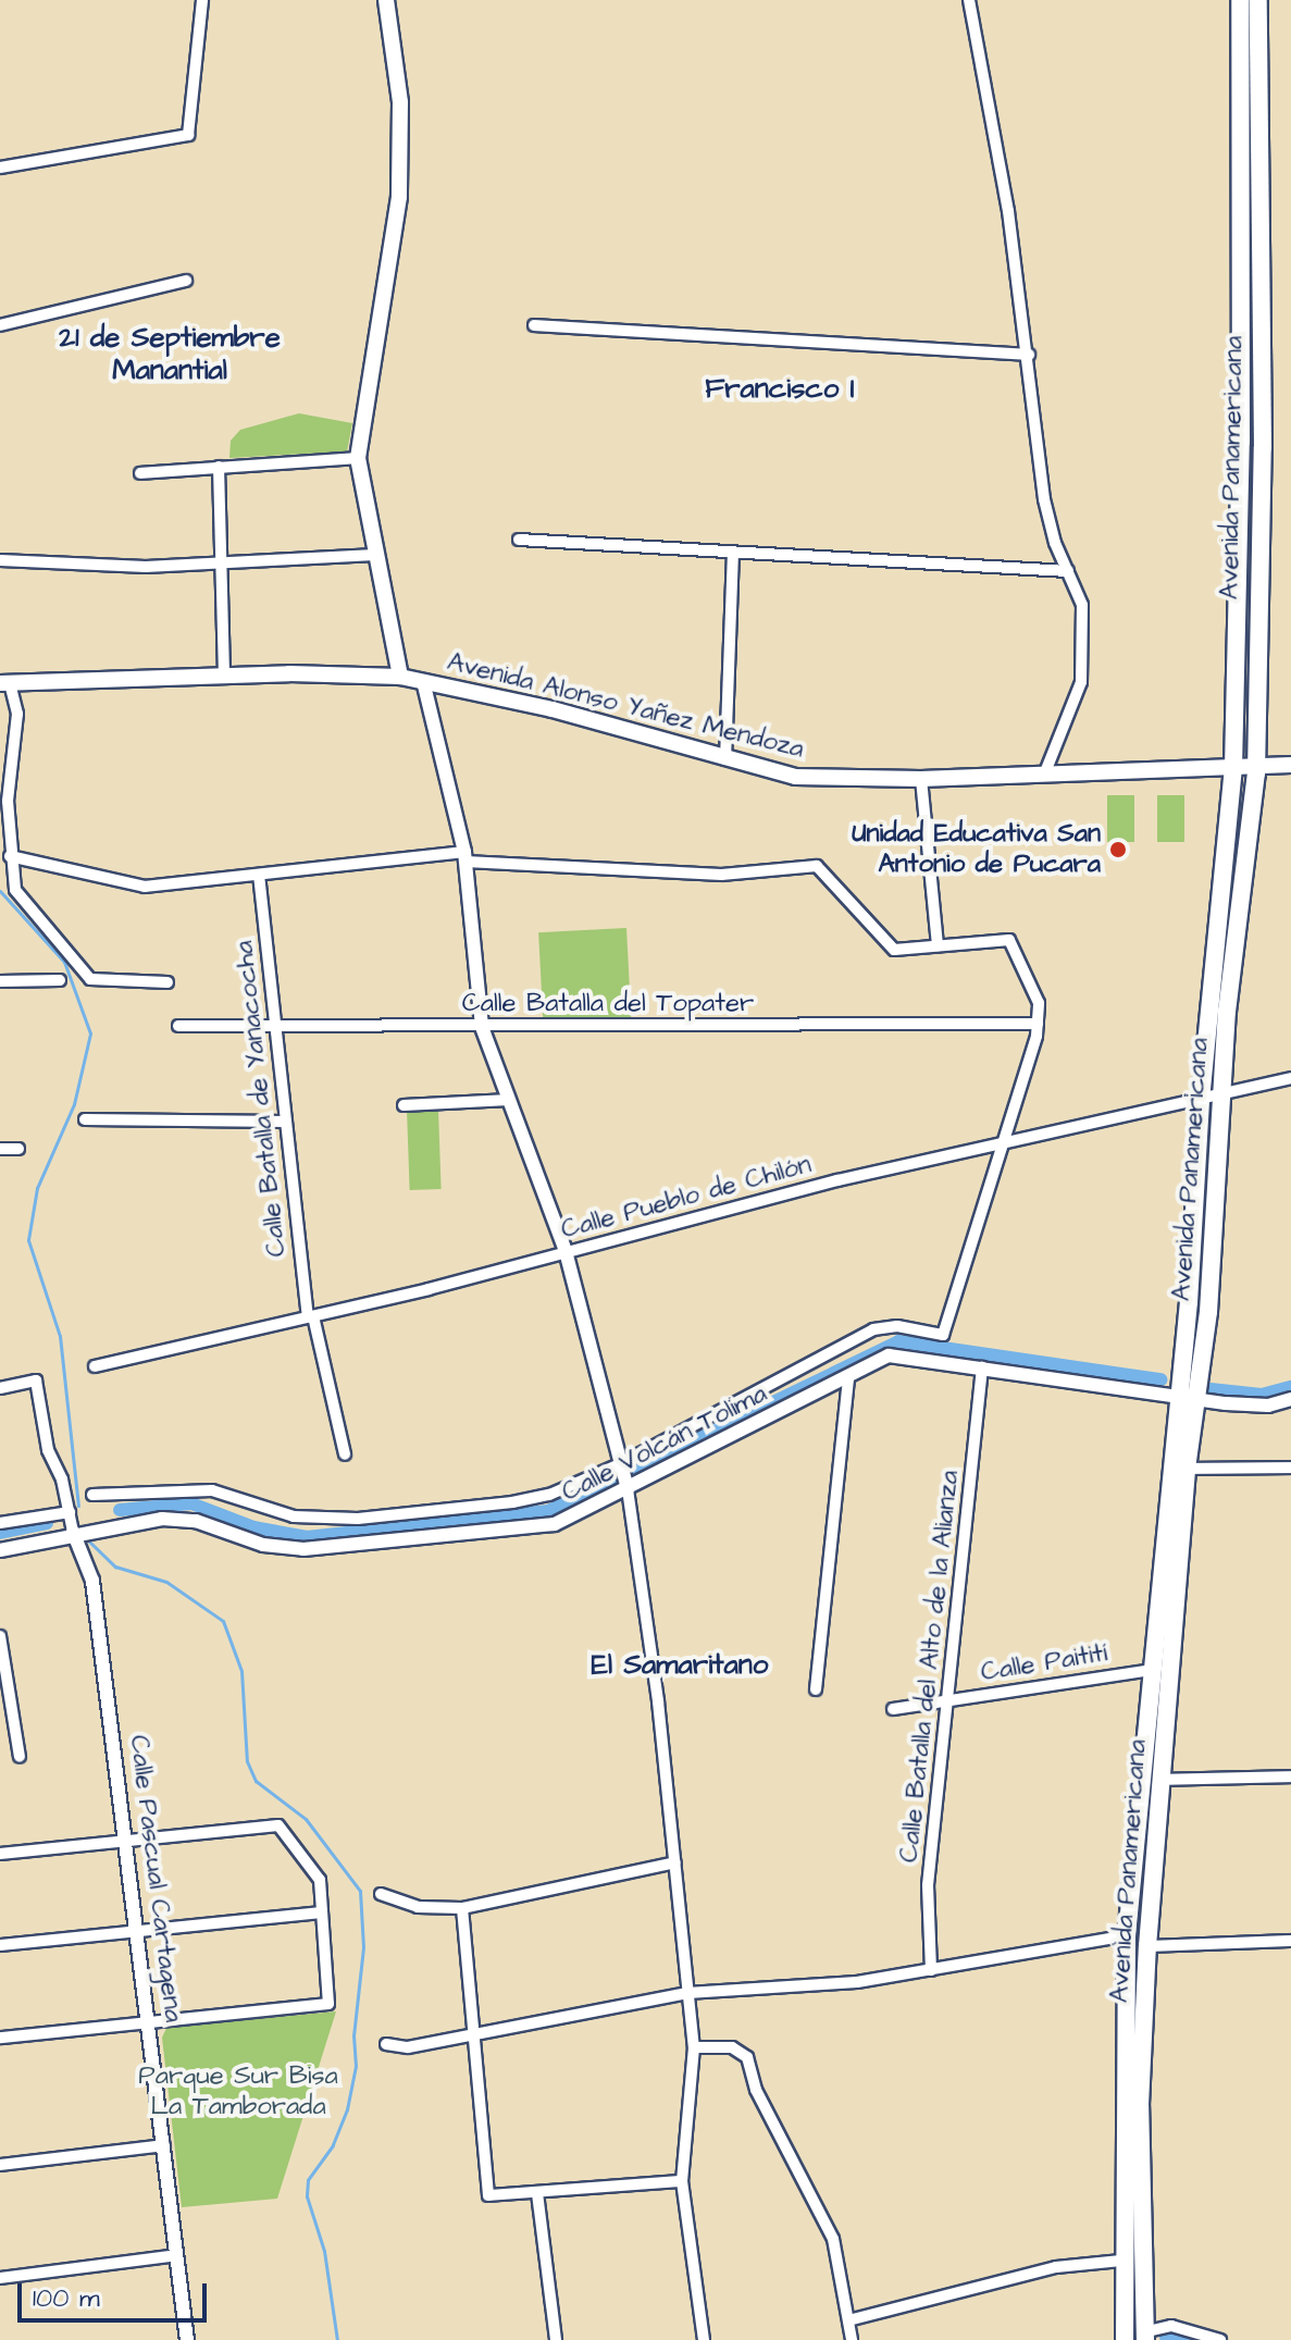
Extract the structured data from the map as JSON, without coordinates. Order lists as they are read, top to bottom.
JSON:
{
  "streets": {
    "main road": ["Avenida Panamericana", "Avenida Alonso Yañez Mendoza"],
    "street": [
      "Calle Batalla del Topater",
      "Calle Batalla de Yanacocha",
      "Calle Pueblo de Chilón",
      "Calle Volcán Tolima",
      "Calle Paitití",
      "Calle Batalla del Alto de la Alianza",
      "Calle Pascual Cartagena"
    ]
  },
  "crossings": [
    ["Avenida Panamericana", "Avenida Alonso Yañez Mendoza"],
    ["Avenida Panamericana", "Calle Pueblo de Chilón"],
    ["Avenida Panamericana", "Calle Volcán Tolima"],
    ["Avenida Panamericana", "Calle Paitití"],
    ["Calle Batalla del Topater", "Calle Batalla de Yanacocha"],
    ["Calle Batalla de Yanacocha", "Calle Pueblo de Chilón"],
    ["Calle Pueblo de Chilón", "Calle Volcán Tolima"],
    ["Calle Volcán Tolima", "Calle Batalla del Alto de la Alianza"],
    ["Calle Volcán Tolima", "Calle Pascual Cartagena"],
    ["Calle Paitití", "Calle Batalla del Alto de la Alianza"]
  ],
  "districts": ["21 de Septiembre Manantial", "Francisco I", "El Samaritano"],
  "parks": ["Parque Sur Bisa La Tamborada"],
  "places": ["Unidad Educativa San Antonio de Pucara"],
  "scale_bar": "100 m"
}
